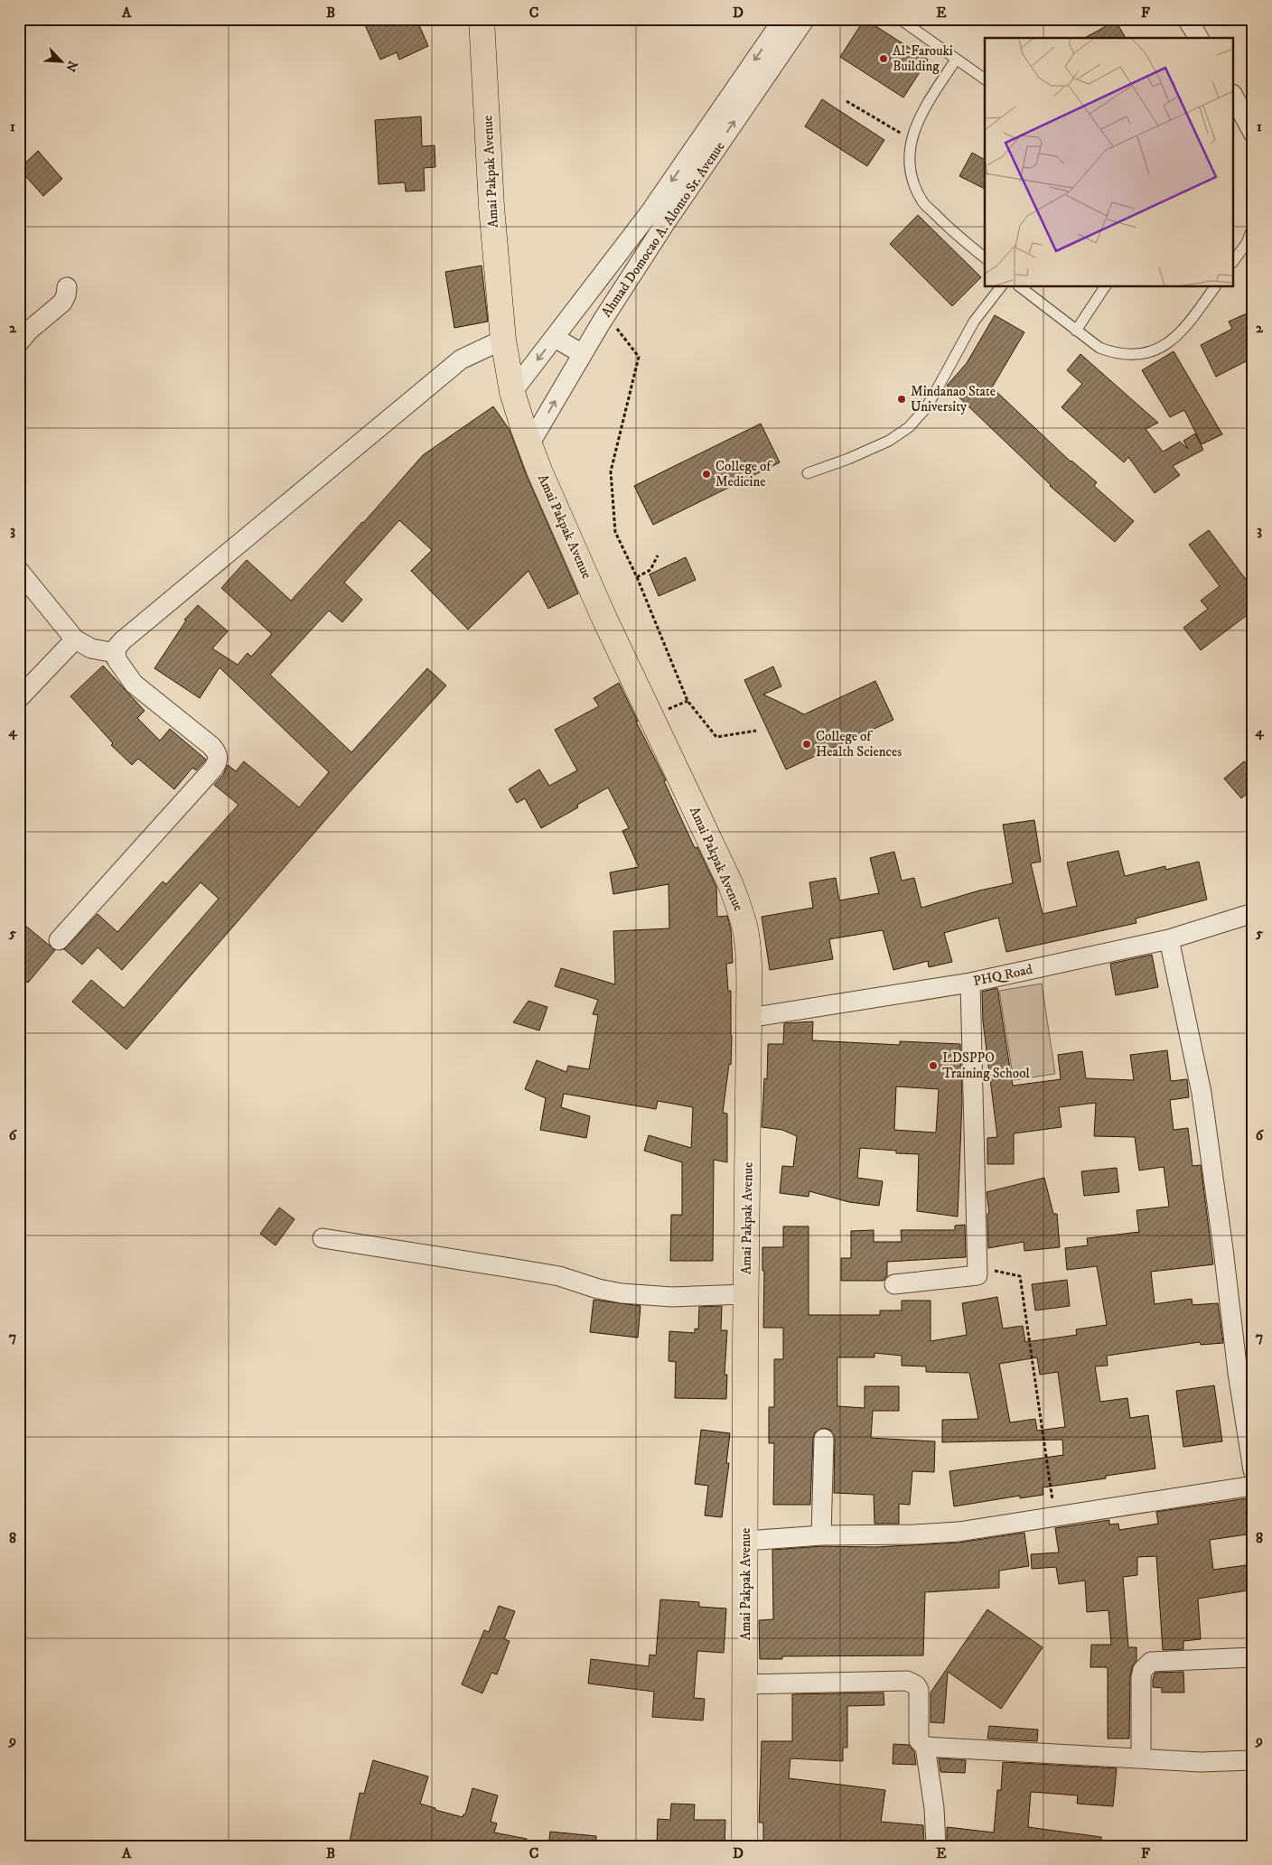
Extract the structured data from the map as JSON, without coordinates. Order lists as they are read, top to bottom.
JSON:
{
  "streets": {
    "highway": ["Amai Pakpak Avenue"],
    "street": ["Ahmad Domocao A. Alonto Sr. Avenue", "PHQ Road"]
  },
  "crossings": [
    ["Amai Pakpak Avenue", "Ahmad Domocao A. Alonto Sr. Avenue"],
    ["Amai Pakpak Avenue", "PHQ Road"]
  ],
  "places": [
    "Al-Farouki Building",
    "Mindanao State University",
    "College of Medicine",
    "College of Health Sciences",
    "LDSPPO Training School"
  ],
  "north": "bottom right",
  "grid": {
    "columns": [
      "A",
      "B",
      "C",
      "D",
      "E",
      "F"
    ],
    "rows": [
      "1",
      "2",
      "3",
      "4",
      "5",
      "6",
      "7",
      "8",
      "9"
    ]
  }
}
